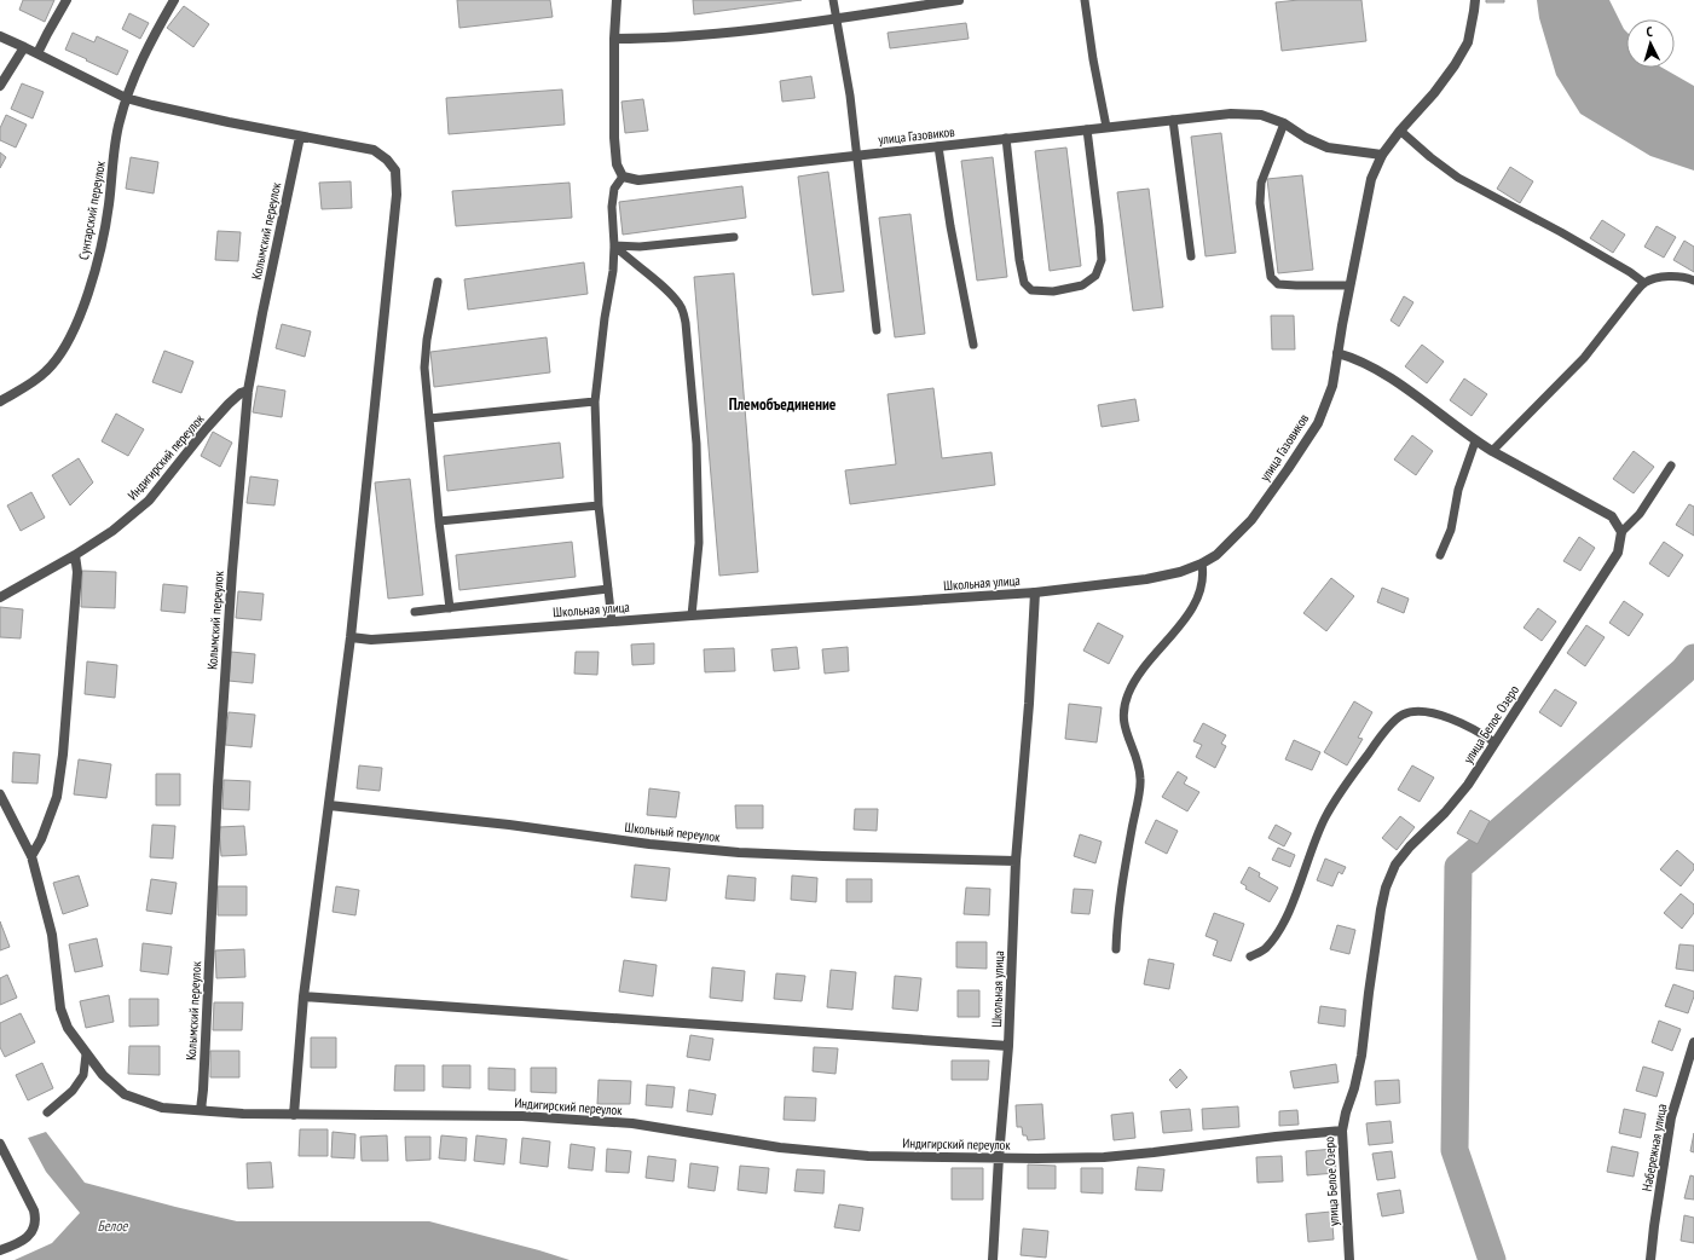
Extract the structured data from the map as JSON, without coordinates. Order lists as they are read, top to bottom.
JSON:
{
  "streets": {
    "street": [
      "улица Газовиков",
      "Сунтарский переулок",
      "Колымский переулок",
      "Индигирский переулок",
      "Школьная улица",
      "улица Белое Озеро",
      "Школьный переулок",
      "Набережная улица"
    ]
  },
  "crossings": [
    ["улица Газовиков", "Школьная улица"],
    ["Колымский переулок", "Индигирский переулок"],
    ["Индигирский переулок", "Школьная улица"],
    ["Индигирский переулок", "улица Белое Озеро"],
    ["Школьная улица", "Школьный переулок"]
  ],
  "districts": ["Племобъединение"],
  "water": ["Белое"],
  "north": "top"
}
